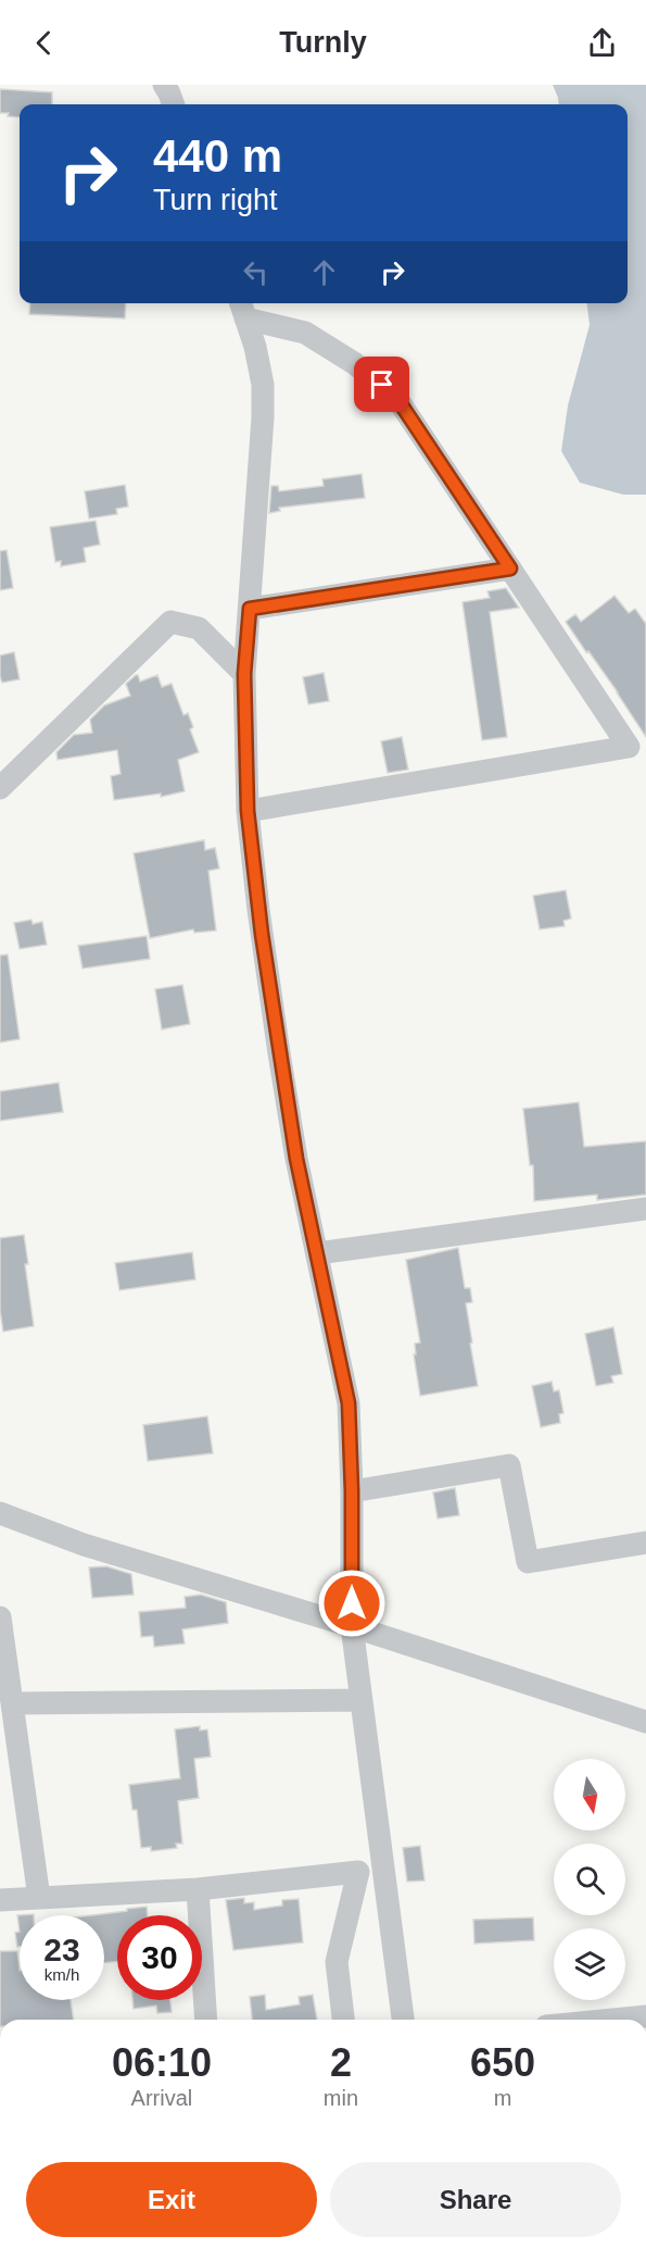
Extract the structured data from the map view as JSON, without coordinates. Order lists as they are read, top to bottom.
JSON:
{
  "north": "bottom",
  "page": {
    "header": "Turnly",
    "turn": ["440 m", "Turn right"],
    "speed": "23 km/h",
    "limit": "30",
    "eta": [
      "06:10",
      "Arrival",
      "2",
      "min",
      "650",
      "m"
    ],
    "buttons": ["Exit", "Share"]
  }
}
